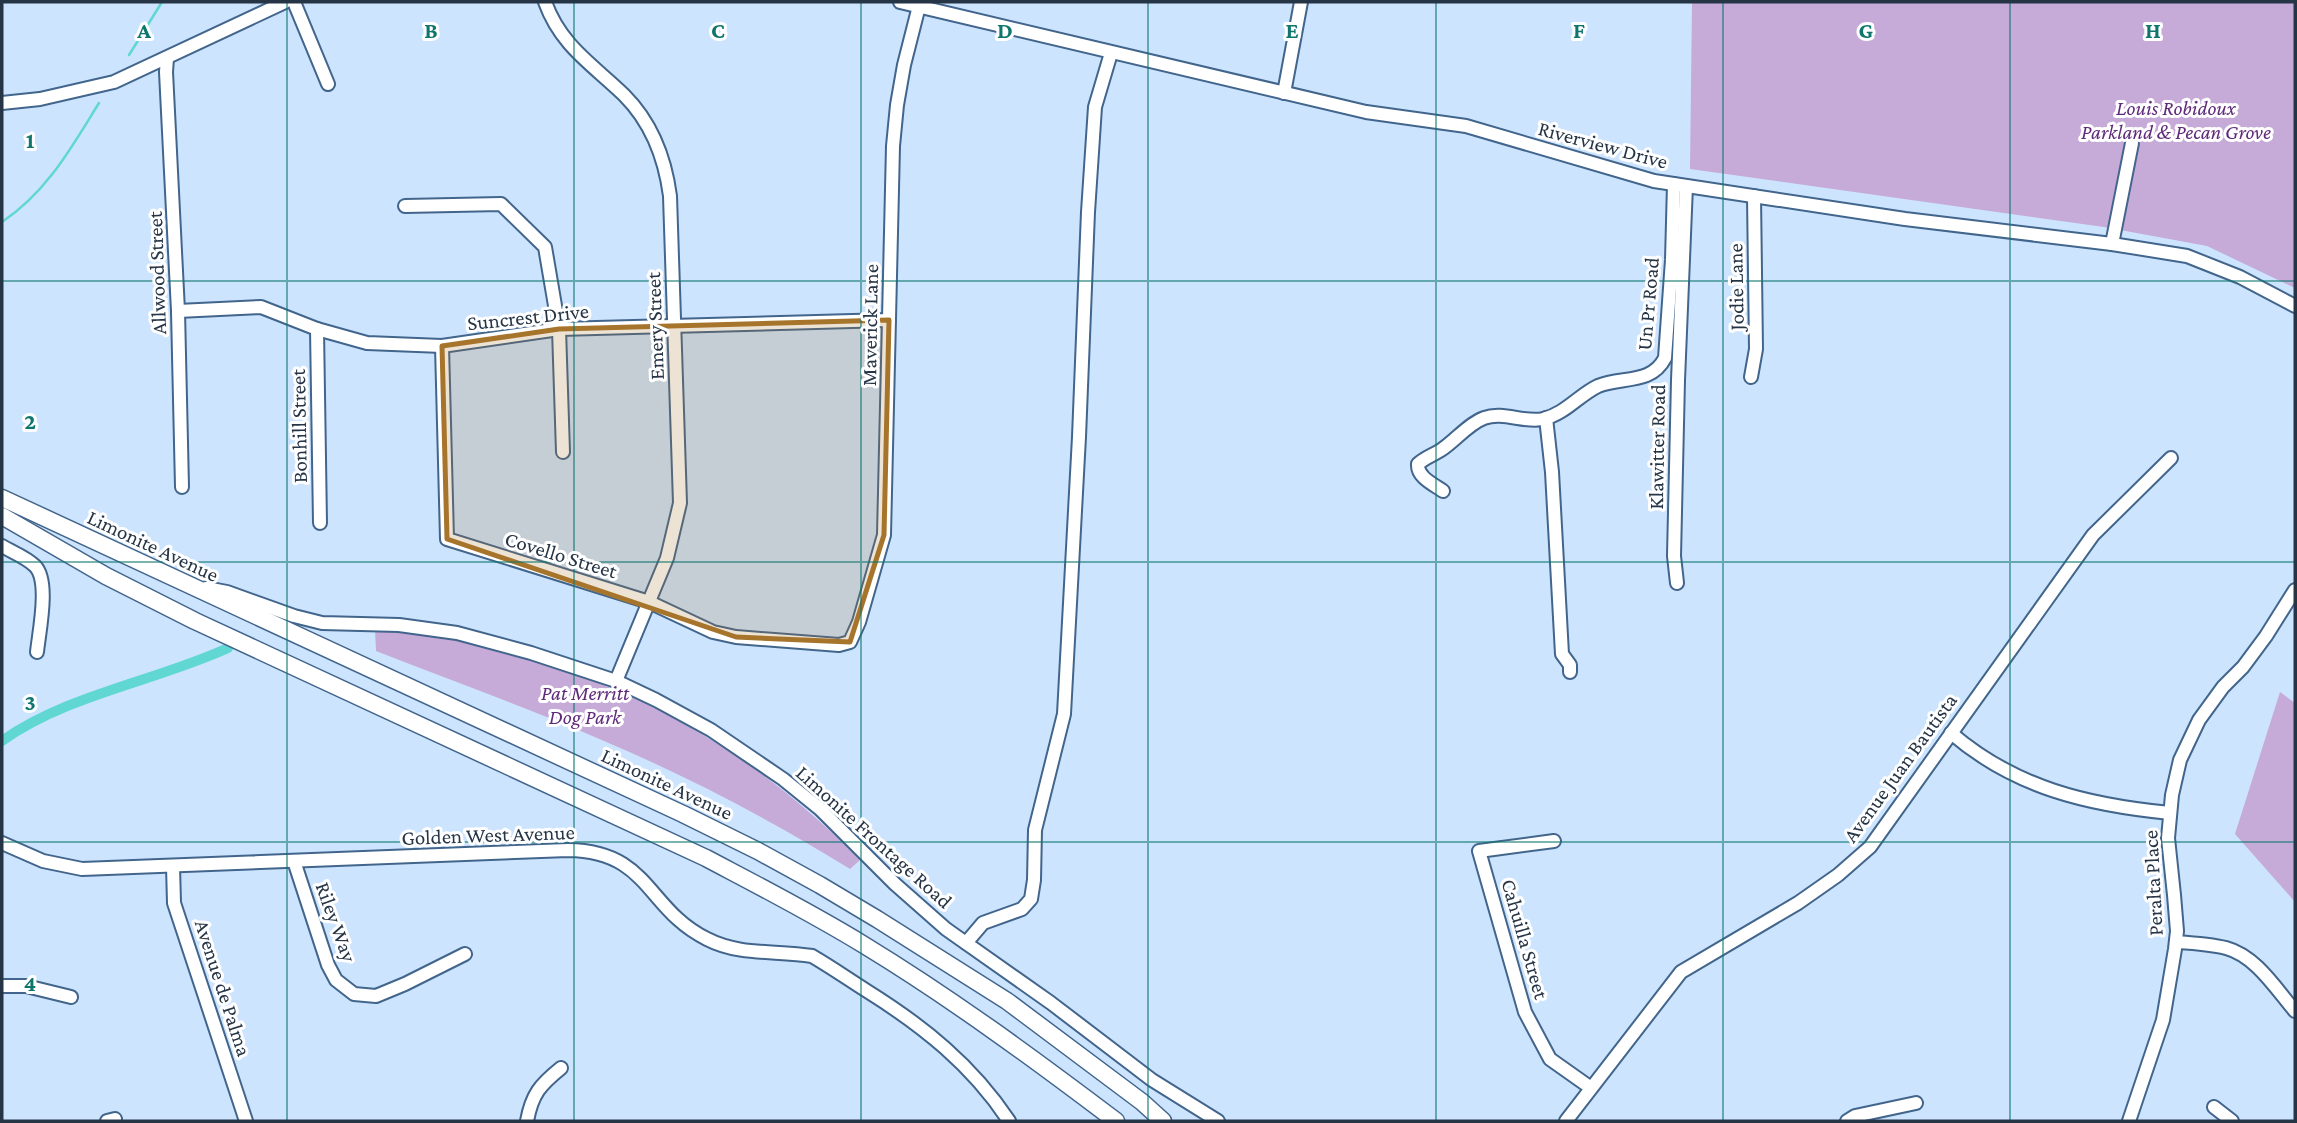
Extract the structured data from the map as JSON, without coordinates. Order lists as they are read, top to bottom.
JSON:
{
  "streets": {
    "main road": ["Limonite Avenue"],
    "street": [
      "Riverview Drive",
      "Allwood Street",
      "Jodie Lane",
      "Un Pr Road",
      "Suncrest Drive",
      "Maverick Lane",
      "Emery Street",
      "Bonhill Street",
      "Klawitter Road",
      "Covello Street",
      "Avenue Juan Bautista",
      "Golden West Avenue",
      "Limonite Frontage Road",
      "Peralta Place",
      "Riley Way",
      "Cahuilla Street",
      "Avenue de Palma"
    ]
  },
  "crossings": [
    ["Riverview Drive", "Jodie Lane"],
    ["Riverview Drive", "Un Pr Road"],
    ["Riverview Drive", "Maverick Lane"],
    ["Riverview Drive", "Klawitter Road"],
    ["Allwood Street", "Suncrest Drive"],
    ["Un Pr Road", "Klawitter Road"],
    ["Suncrest Drive", "Maverick Lane"],
    ["Suncrest Drive", "Emery Street"],
    ["Suncrest Drive", "Bonhill Street"],
    ["Suncrest Drive", "Covello Street"],
    ["Maverick Lane", "Covello Street"],
    ["Emery Street", "Covello Street"],
    ["Emery Street", "Limonite Frontage Road"],
    ["Limonite Avenue", "Limonite Frontage Road"],
    ["Avenue Juan Bautista", "Cahuilla Street"],
    ["Golden West Avenue", "Riley Way"],
    ["Golden West Avenue", "Avenue de Palma"]
  ],
  "parks": ["Louis Robidoux Parkland & Pecan Grove", "Pat Merritt Dog Park"],
  "grid": {
    "columns": [
      "A",
      "B",
      "C",
      "D",
      "E",
      "F",
      "G",
      "H"
    ],
    "rows": [
      "1",
      "2",
      "3",
      "4"
    ]
  }
}
